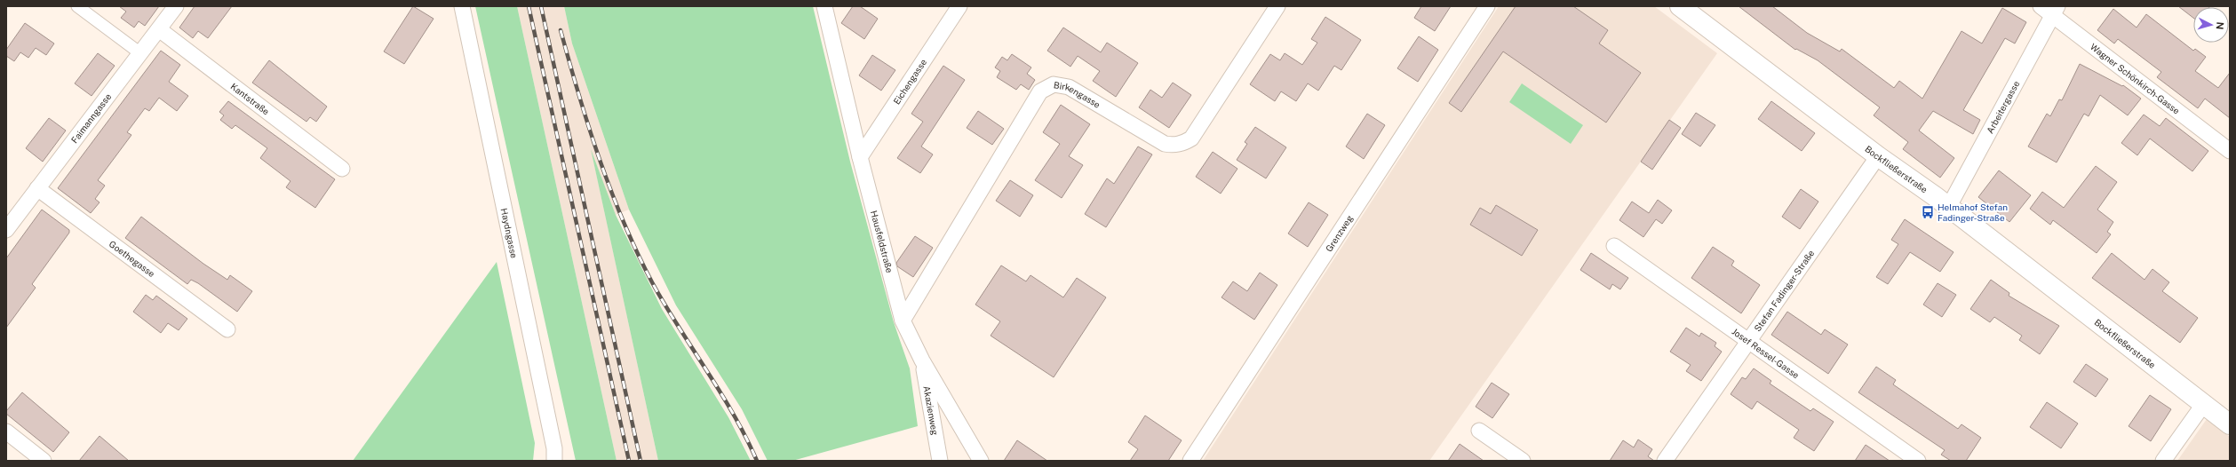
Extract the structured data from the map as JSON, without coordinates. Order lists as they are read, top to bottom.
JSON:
{
  "streets": {
    "main road": ["Bockfließerstraße"],
    "street": [
      "Wagner Schönkirch-Gasse",
      "Eichengasse",
      "Birkengasse",
      "Kantstraße",
      "Arbeitergasse",
      "Faimanngasse",
      "Haydngasse",
      "Grenzweg",
      "Hausfeldstraße",
      "Goethegasse",
      "Stefan Fadinger-Straße",
      "Josef Ressel-Gasse",
      "Akazienweg"
    ]
  },
  "crossings": [
    ["Wagner Schönkirch-Gasse", "Arbeitergasse"],
    ["Eichengasse", "Hausfeldstraße"],
    ["Birkengasse", "Hausfeldstraße"],
    ["Kantstraße", "Faimanngasse"],
    ["Arbeitergasse", "Bockfließerstraße"],
    ["Faimanngasse", "Goethegasse"],
    ["Bockfließerstraße", "Stefan Fadinger-Straße"],
    ["Hausfeldstraße", "Akazienweg"],
    ["Stefan Fadinger-Straße", "Josef Ressel-Gasse"]
  ],
  "places": {
    "bus stop": ["Helmahof Stefan Fadinger-Straße"]
  },
  "north": "right"
}
